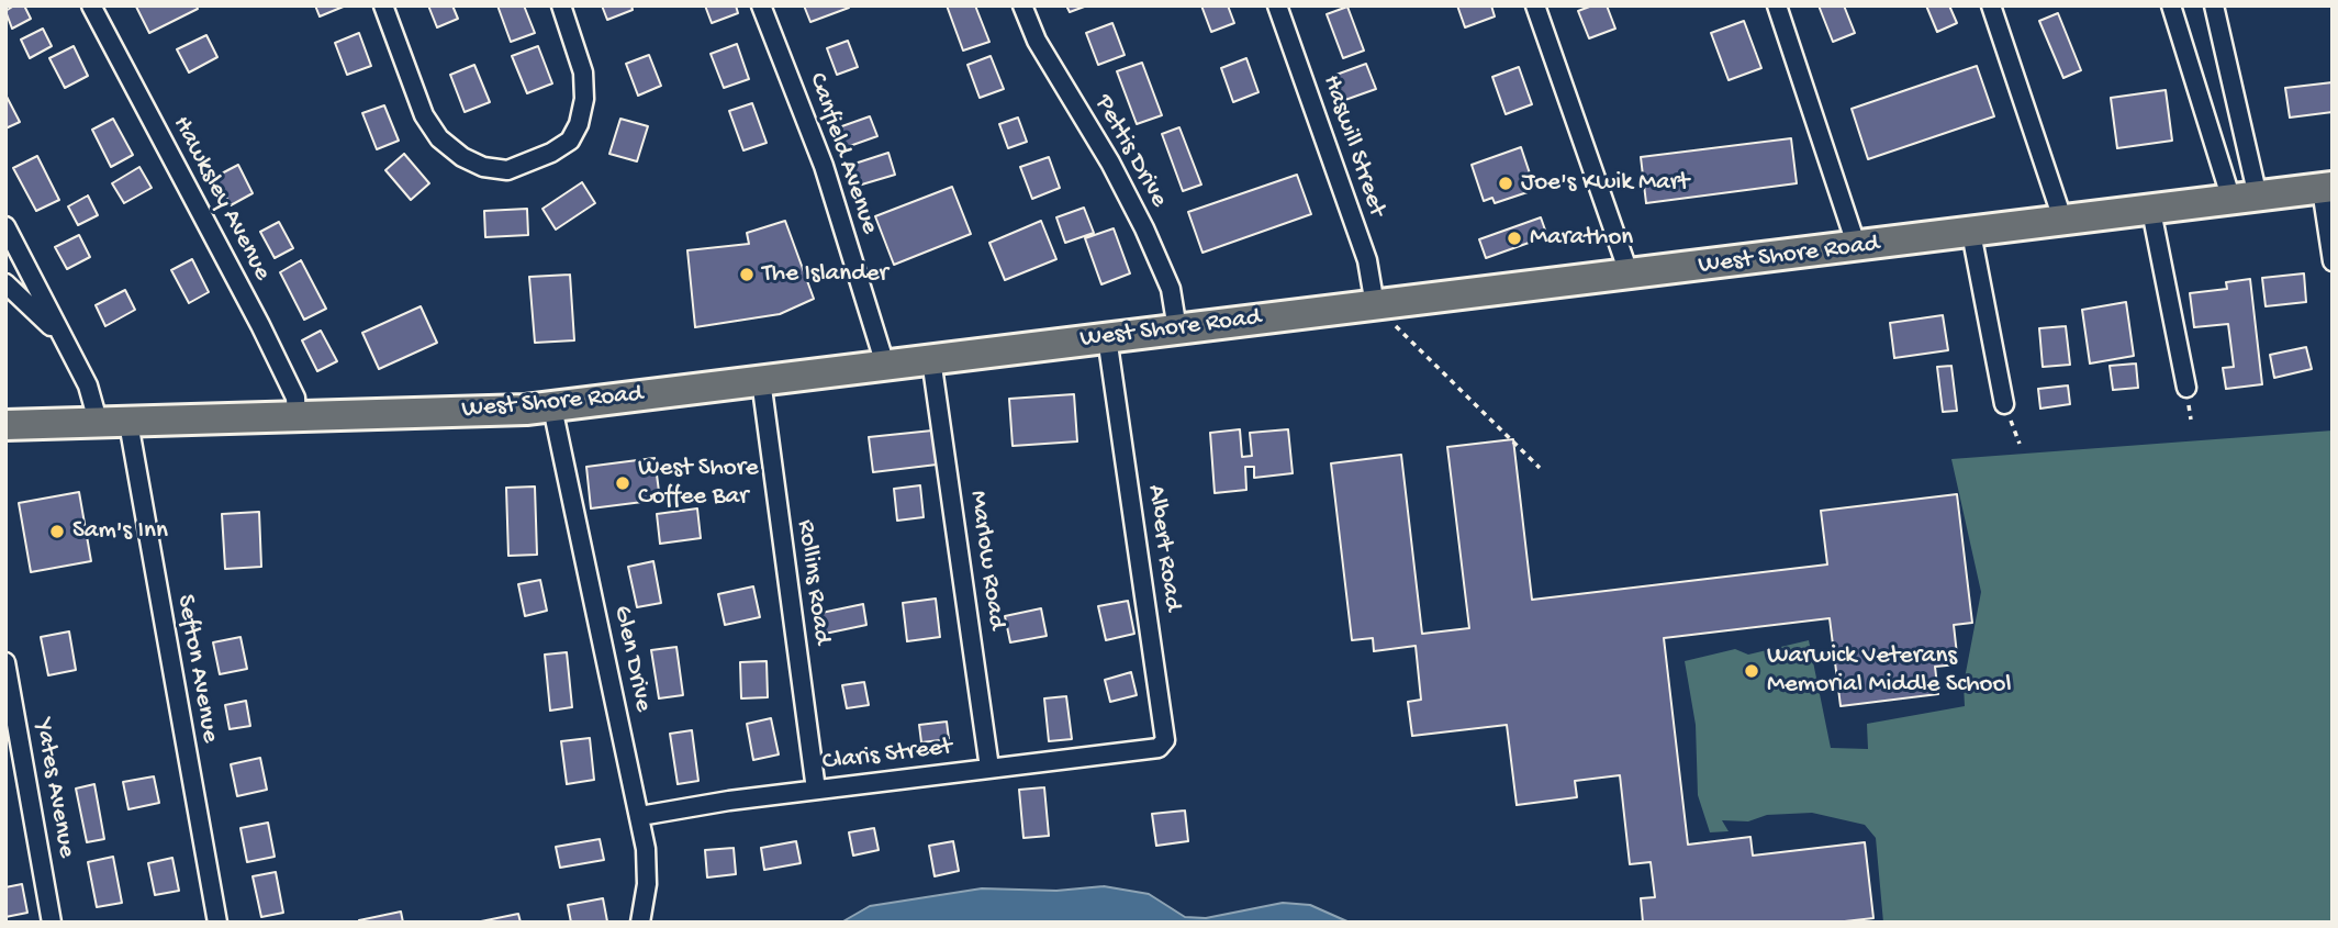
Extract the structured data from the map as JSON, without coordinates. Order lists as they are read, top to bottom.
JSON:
{
  "streets": {
    "main road": ["West Shore Road"],
    "street": [
      "Haswill Street",
      "Pettis Drive",
      "Canfield Avenue",
      "Hawksley Avenue",
      "Albert Road",
      "Marlow Road",
      "Rollins Road",
      "Glen Drive",
      "Sefton Avenue",
      "Claris Street",
      "Yates Avenue"
    ]
  },
  "crossings": [
    ["Haswill Street", "West Shore Road"],
    ["Pettis Drive", "West Shore Road"],
    ["Canfield Avenue", "West Shore Road"],
    ["Hawksley Avenue", "West Shore Road"],
    ["West Shore Road", "Albert Road"],
    ["West Shore Road", "Marlow Road"],
    ["West Shore Road", "Rollins Road"],
    ["West Shore Road", "Glen Drive"],
    ["West Shore Road", "Sefton Avenue"],
    ["Albert Road", "Claris Street"],
    ["Marlow Road", "Claris Street"],
    ["Rollins Road", "Claris Street"],
    ["Glen Drive", "Claris Street"]
  ],
  "places": [
    "Joe's Kwik Mart",
    "Marathon",
    "The Islander",
    "West Shore Coffee Bar",
    "Sam's Inn",
    "Warwick Veterans Memorial Middle School"
  ]
}
